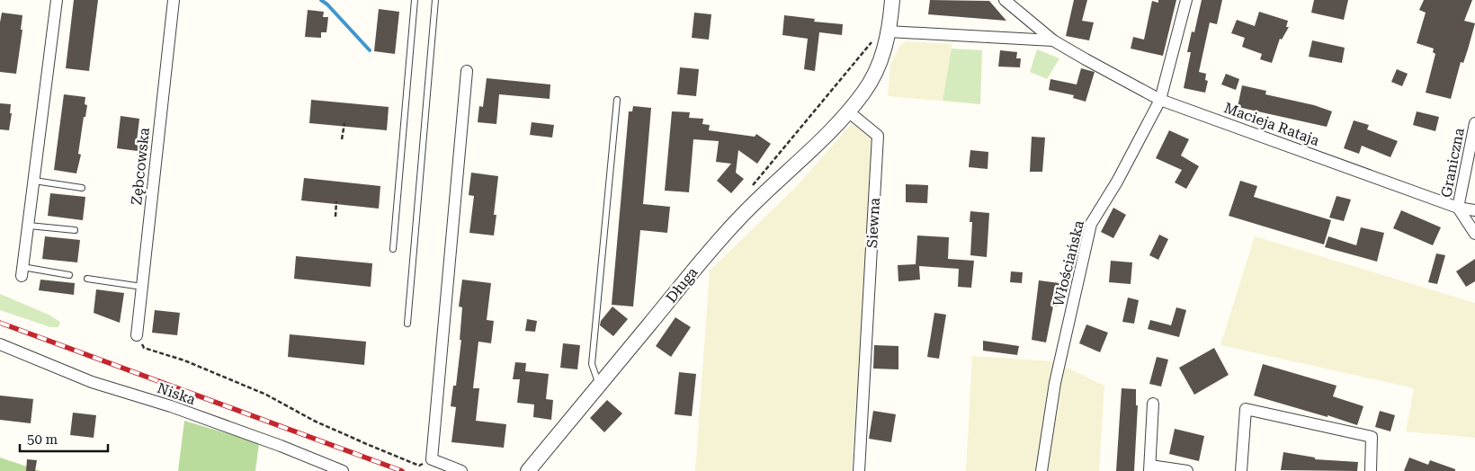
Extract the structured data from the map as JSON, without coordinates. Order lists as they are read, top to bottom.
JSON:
{
  "streets": {
    "street": [
      "Macieja Rataja",
      "Graniczna",
      "Zębcowska",
      "Siewna",
      "Włościańska",
      "Długa",
      "Niska"
    ]
  },
  "crossings": [
    ["Macieja Rataja", "Graniczna"],
    ["Macieja Rataja", "Włościańska"],
    ["Siewna", "Długa"]
  ],
  "scale_bar": "50 m"
}
